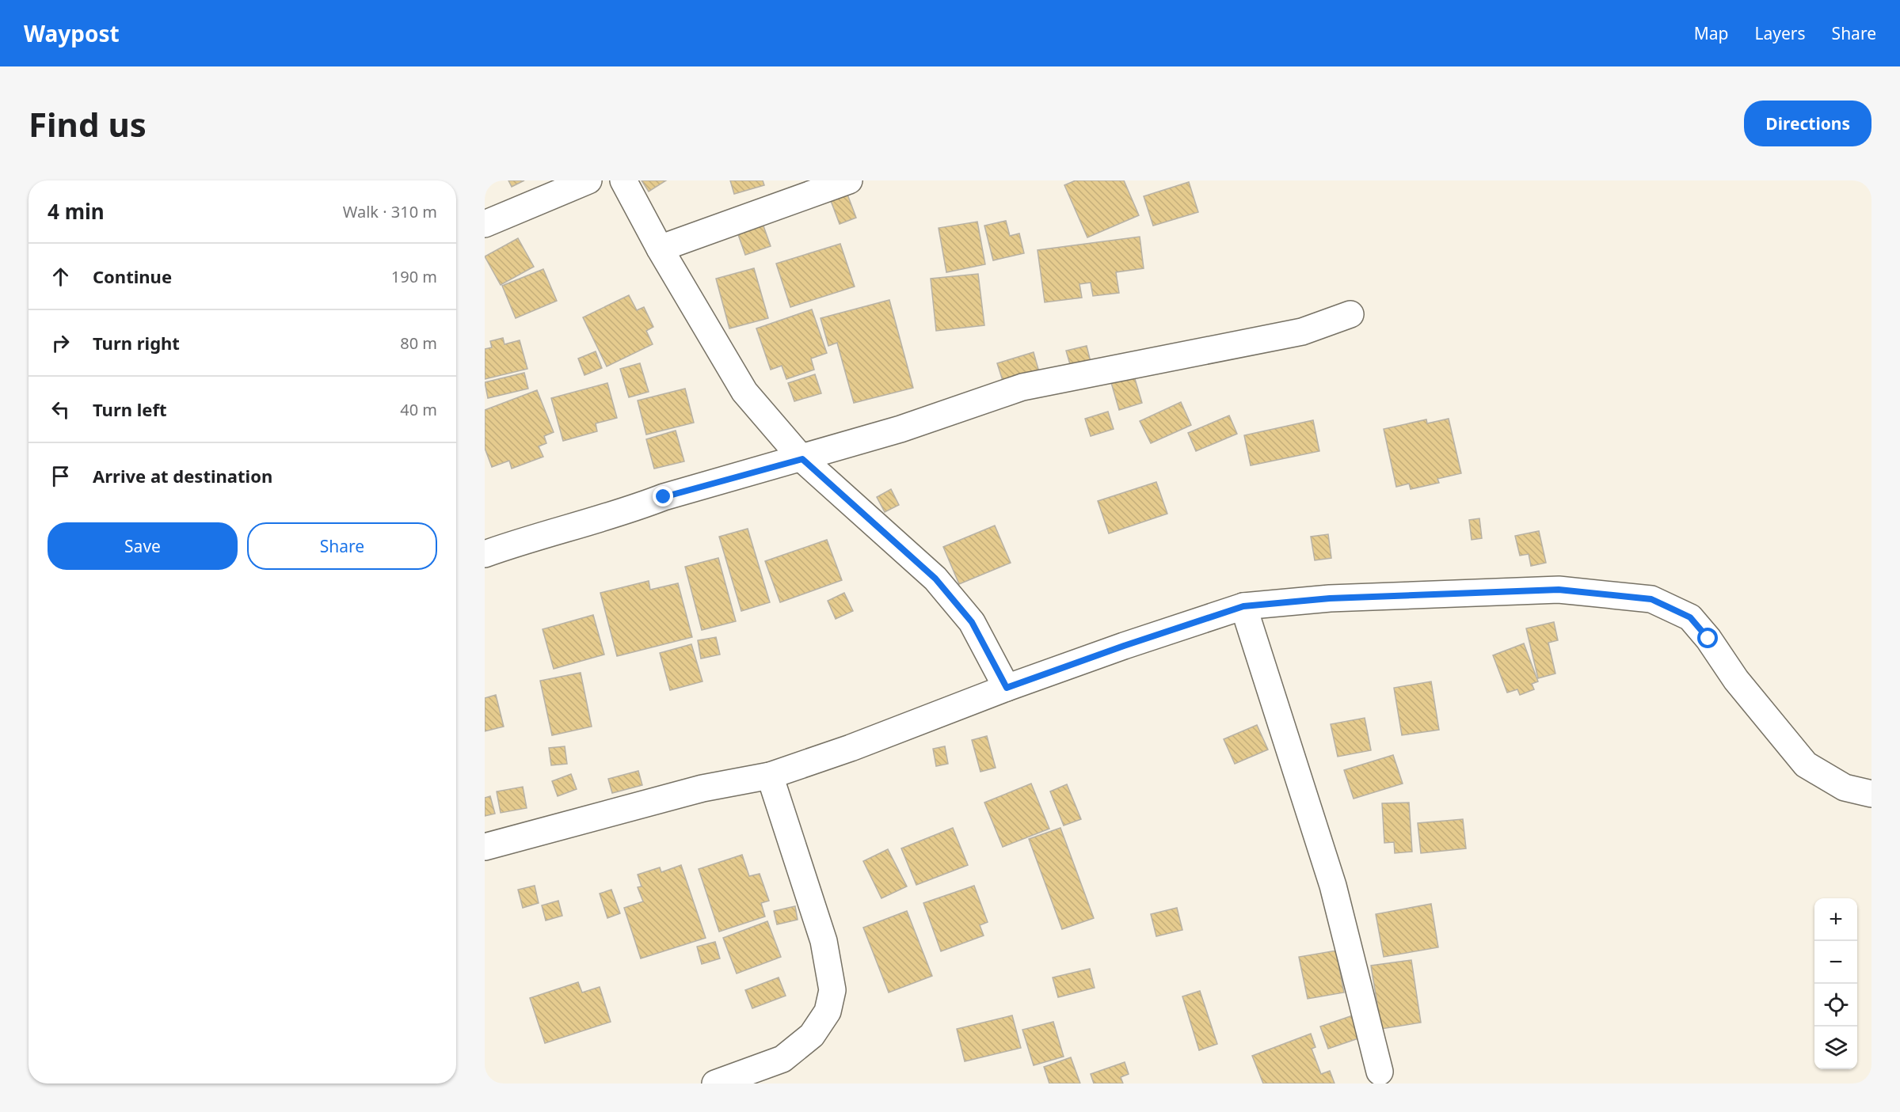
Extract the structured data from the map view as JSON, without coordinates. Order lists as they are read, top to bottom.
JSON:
{
  "page": {
    "header": "Waypost",
    "nav": ["Map", "Layers", "Share"],
    "buttons": [
      "Directions",
      ["Save", "Share"]
    ],
    "title": "Find us",
    "heading": ["4 min", "Walk · 310 m"],
    "list": [
      ["Continue", "190 m"],
      ["Turn right", "80 m"],
      ["Turn left", "40 m"],
      "Arrive at destination"
    ],
    "map_buttons": ["+", "−"]
  }
}
